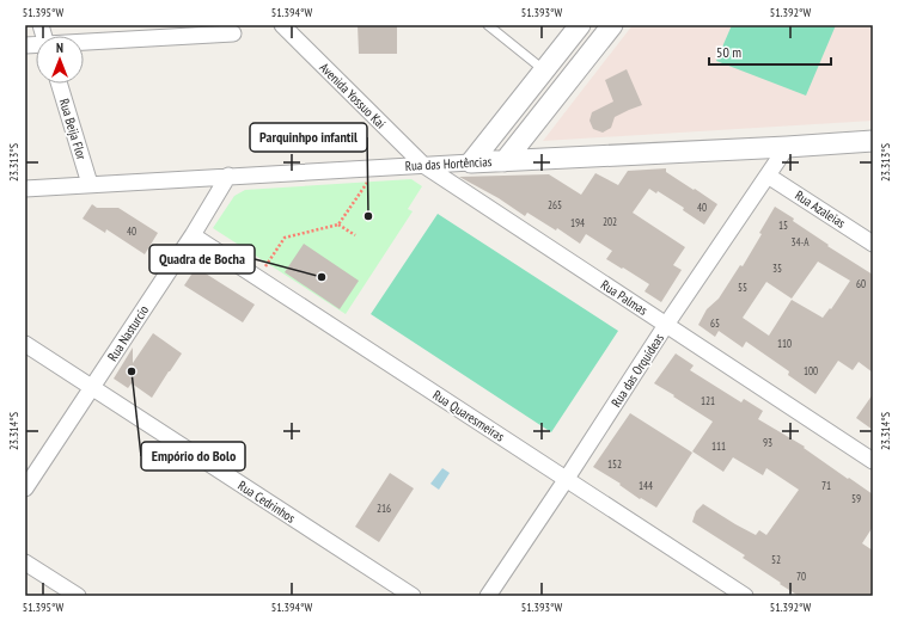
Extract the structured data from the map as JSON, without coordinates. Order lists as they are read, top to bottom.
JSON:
{
  "streets": {
    "street": [
      "Avenida Yossuo Kai",
      "Rua Beija Flor",
      "Rua das Hortências",
      "Rua Azaleias",
      "Rua Palmas",
      "Rua Nasturcio",
      "Rua das Orquídeas",
      "Rua Quaresmeiras",
      "Rua Cedrinhos"
    ]
  },
  "crossings": [
    ["Avenida Yossuo Kai", "Rua das Hortências"],
    ["Avenida Yossuo Kai", "Rua Palmas"],
    ["Rua Beija Flor", "Rua das Hortências"],
    ["Rua das Hortências", "Rua Palmas"],
    ["Rua das Hortências", "Rua Nasturcio"],
    ["Rua das Hortências", "Rua das Orquídeas"],
    ["Rua Azaleias", "Rua das Orquídeas"],
    ["Rua Palmas", "Rua das Orquídeas"],
    ["Rua Nasturcio", "Rua Quaresmeiras"],
    ["Rua Nasturcio", "Rua Cedrinhos"],
    ["Rua das Orquídeas", "Rua Quaresmeiras"]
  ],
  "places": ["Parquinhpo infantil", "Quadra de Bocha", "Empório do Bolo"],
  "house_numbers": [
    "265",
    "40",
    "202",
    "194",
    "15",
    "40",
    "34-A",
    "35",
    "60",
    "55",
    "65",
    "110",
    "100",
    "121",
    "93",
    "111",
    "152",
    "144",
    "71",
    "59",
    "216",
    "52",
    "70"
  ],
  "scale_bar": "50 m",
  "north": "top",
  "coordinates": [
    "51.395°W",
    "51.394°W",
    "51.393°W",
    "51.392°W",
    "23.313°S",
    "23.314°S"
  ]
}
